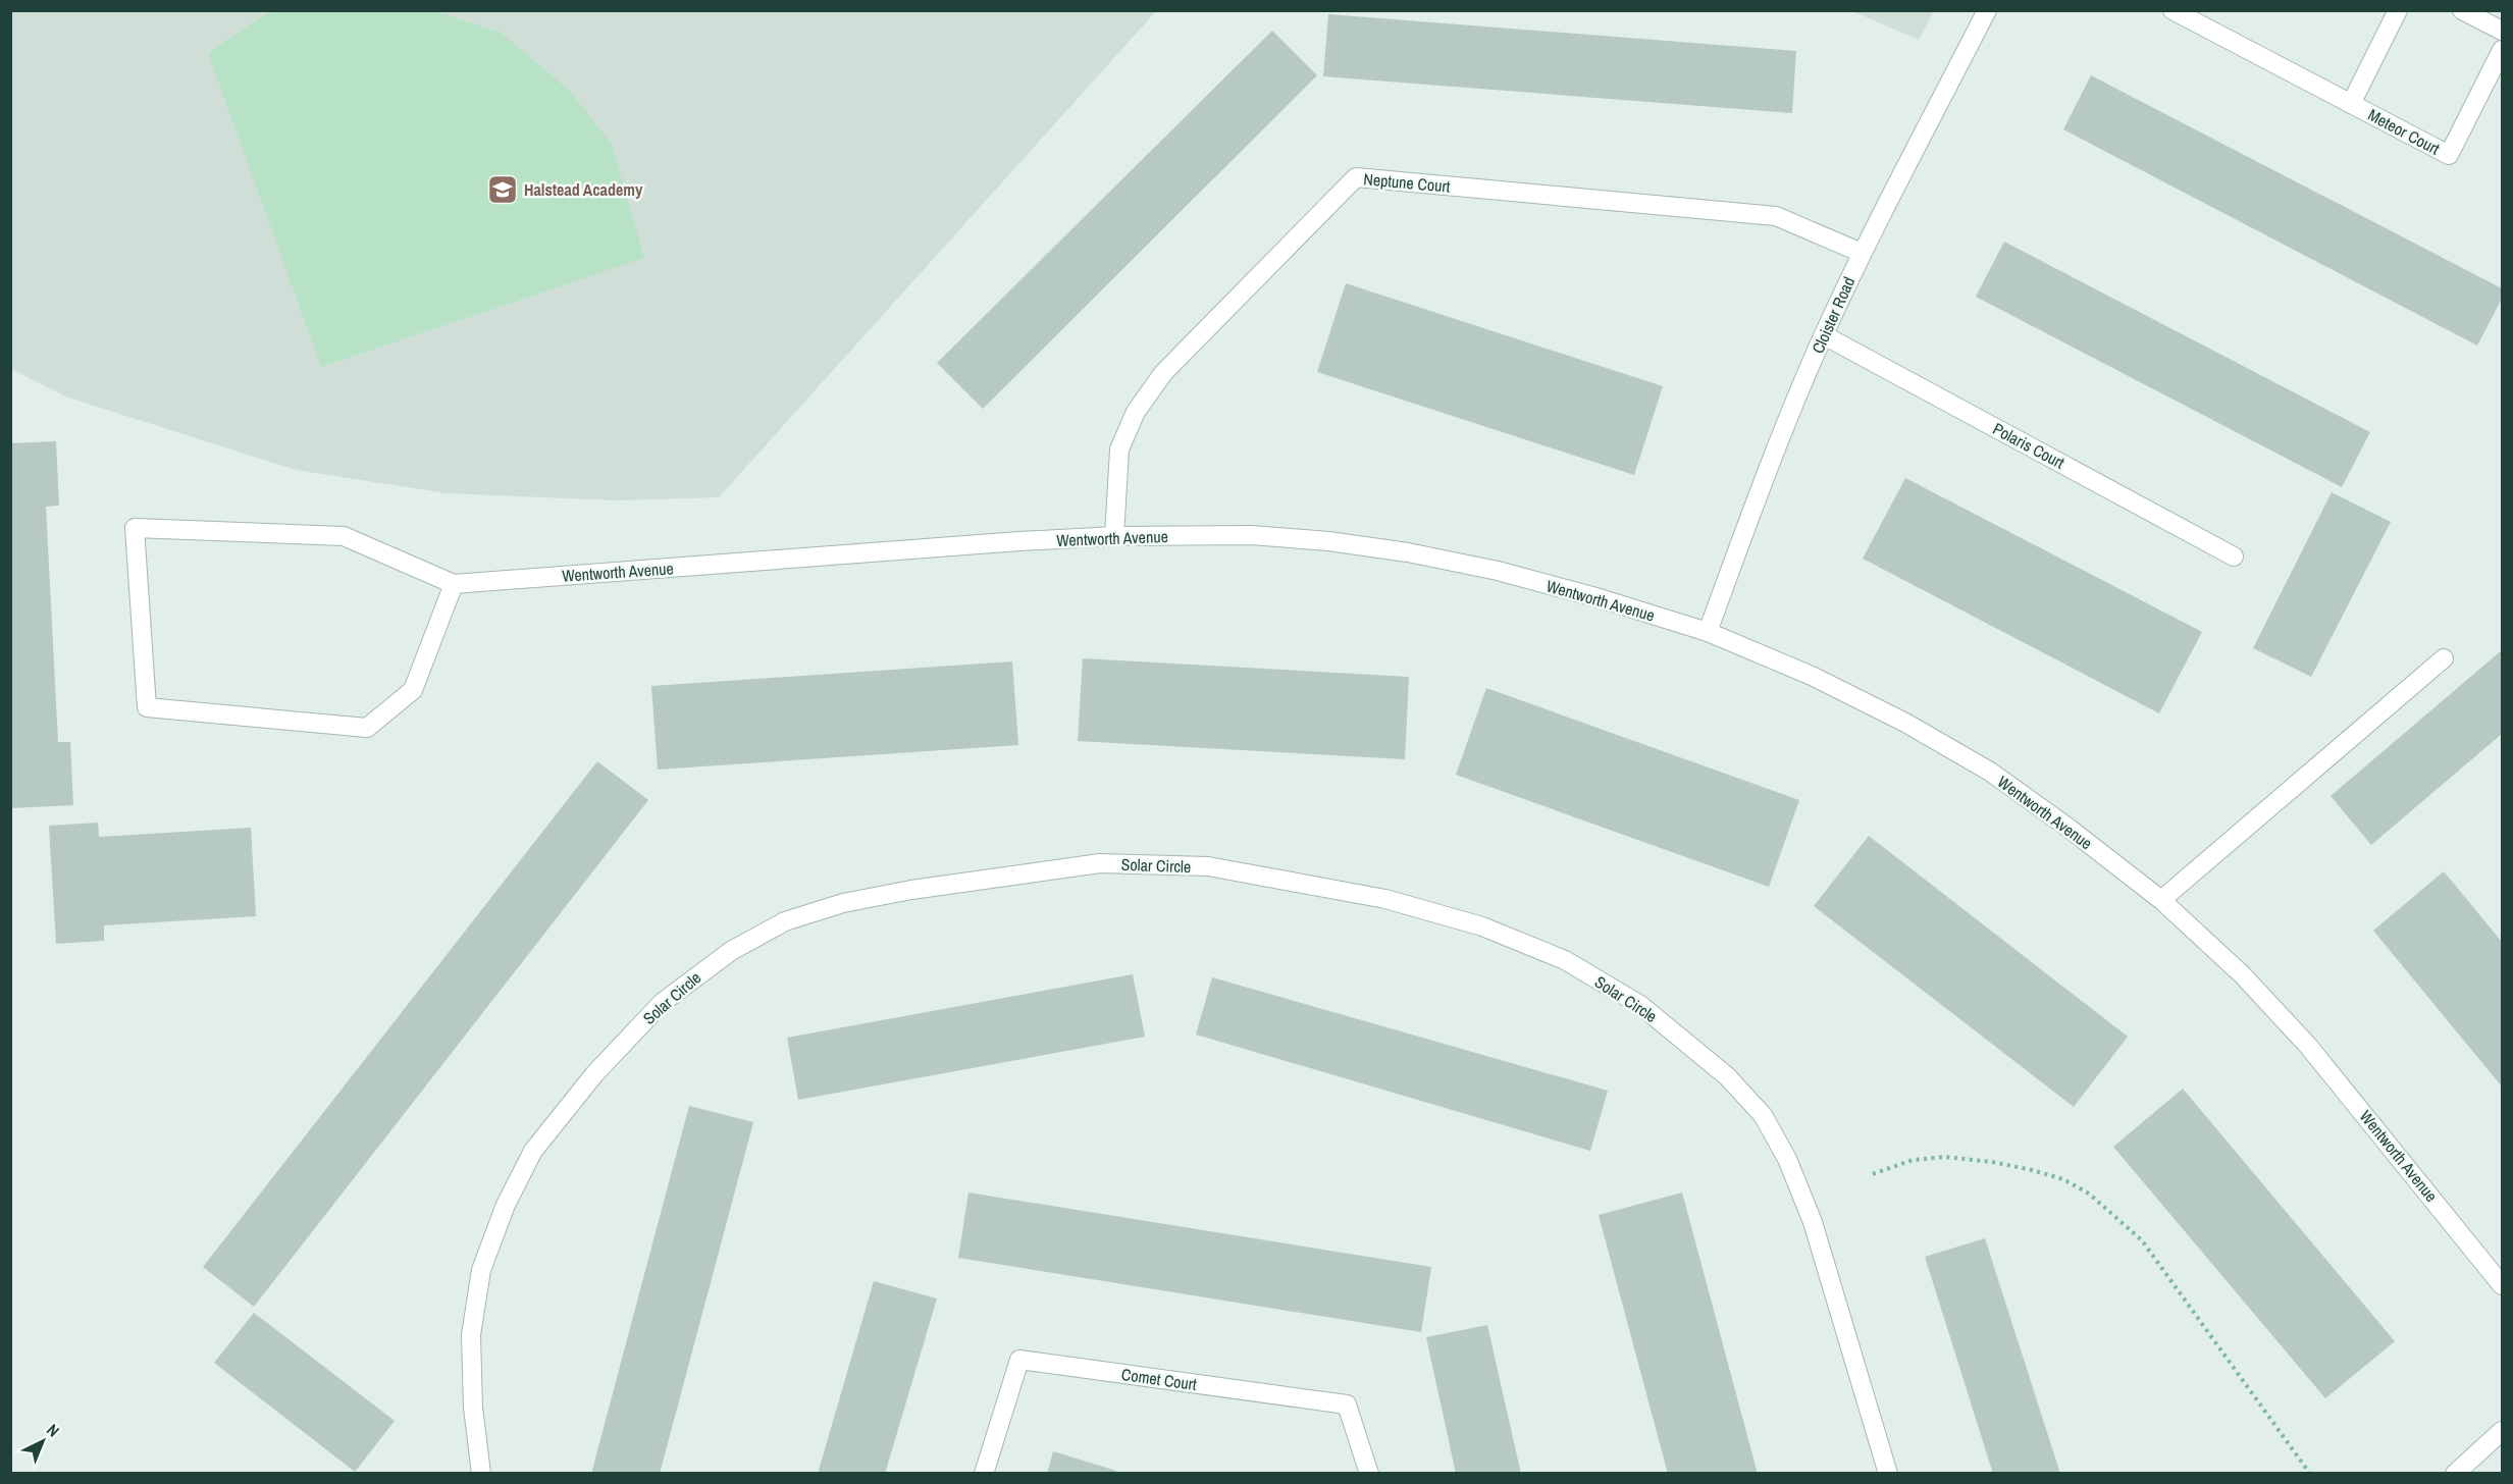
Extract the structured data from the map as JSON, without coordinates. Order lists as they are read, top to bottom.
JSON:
{
  "streets": {
    "street": [
      "Meteor Court",
      "Neptune Court",
      "Cloister Road",
      "Polaris Court",
      "Wentworth Avenue",
      "Solar Circle",
      "Comet Court"
    ]
  },
  "crossings": [
    ["Neptune Court", "Cloister Road"],
    ["Neptune Court", "Wentworth Avenue"],
    ["Cloister Road", "Polaris Court"],
    ["Cloister Road", "Wentworth Avenue"]
  ],
  "places": {
    "school or university": ["Halstead Academy"]
  },
  "north": "top right"
}
